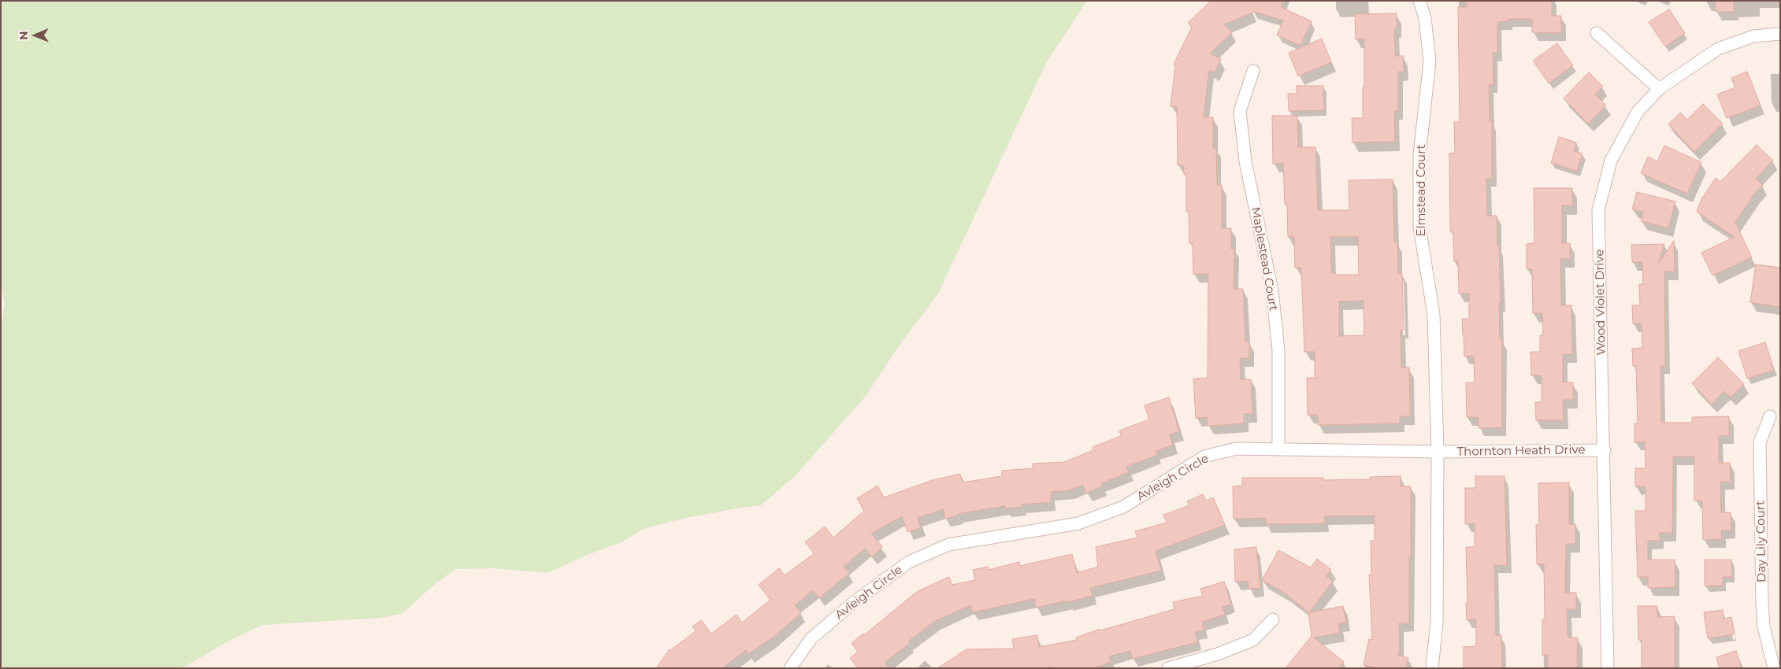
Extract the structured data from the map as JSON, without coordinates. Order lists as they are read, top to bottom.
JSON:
{
  "streets": {
    "street": [
      "Elmstead Court",
      "Maplestead Court",
      "Wood Violet Drive",
      "Thornton Heath Drive",
      "Avleigh Circle",
      "Day Lily Court"
    ]
  },
  "crossings": [
    ["Elmstead Court", "Thornton Heath Drive"],
    ["Elmstead Court", "Avleigh Circle"],
    ["Maplestead Court", "Avleigh Circle"],
    ["Wood Violet Drive", "Thornton Heath Drive"],
    ["Thornton Heath Drive", "Avleigh Circle"]
  ],
  "north": "left"
}
